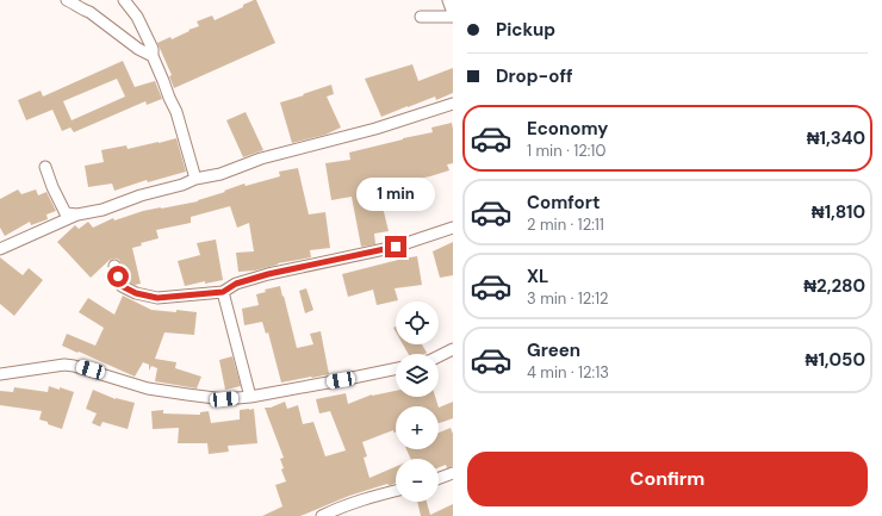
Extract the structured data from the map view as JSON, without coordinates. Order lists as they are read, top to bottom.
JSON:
{
  "page": {
    "banner": ["Pickup", "Drop-off"],
    "list": [
      {
        "name": "Economy",
        "note": "1 min · 12:10",
        "value": "₦1,340"
      },
      {
        "name": "Comfort",
        "note": "2 min · 12:11",
        "value": "₦1,810"
      },
      {
        "name": "XL",
        "note": "3 min · 12:12",
        "value": "₦2,280"
      },
      {
        "name": "Green",
        "note": "4 min · 12:13",
        "value": "₦1,050"
      }
    ],
    "bubble": "1 min",
    "map_buttons": ["+", "−"],
    "buttons": "Confirm"
  }
}
